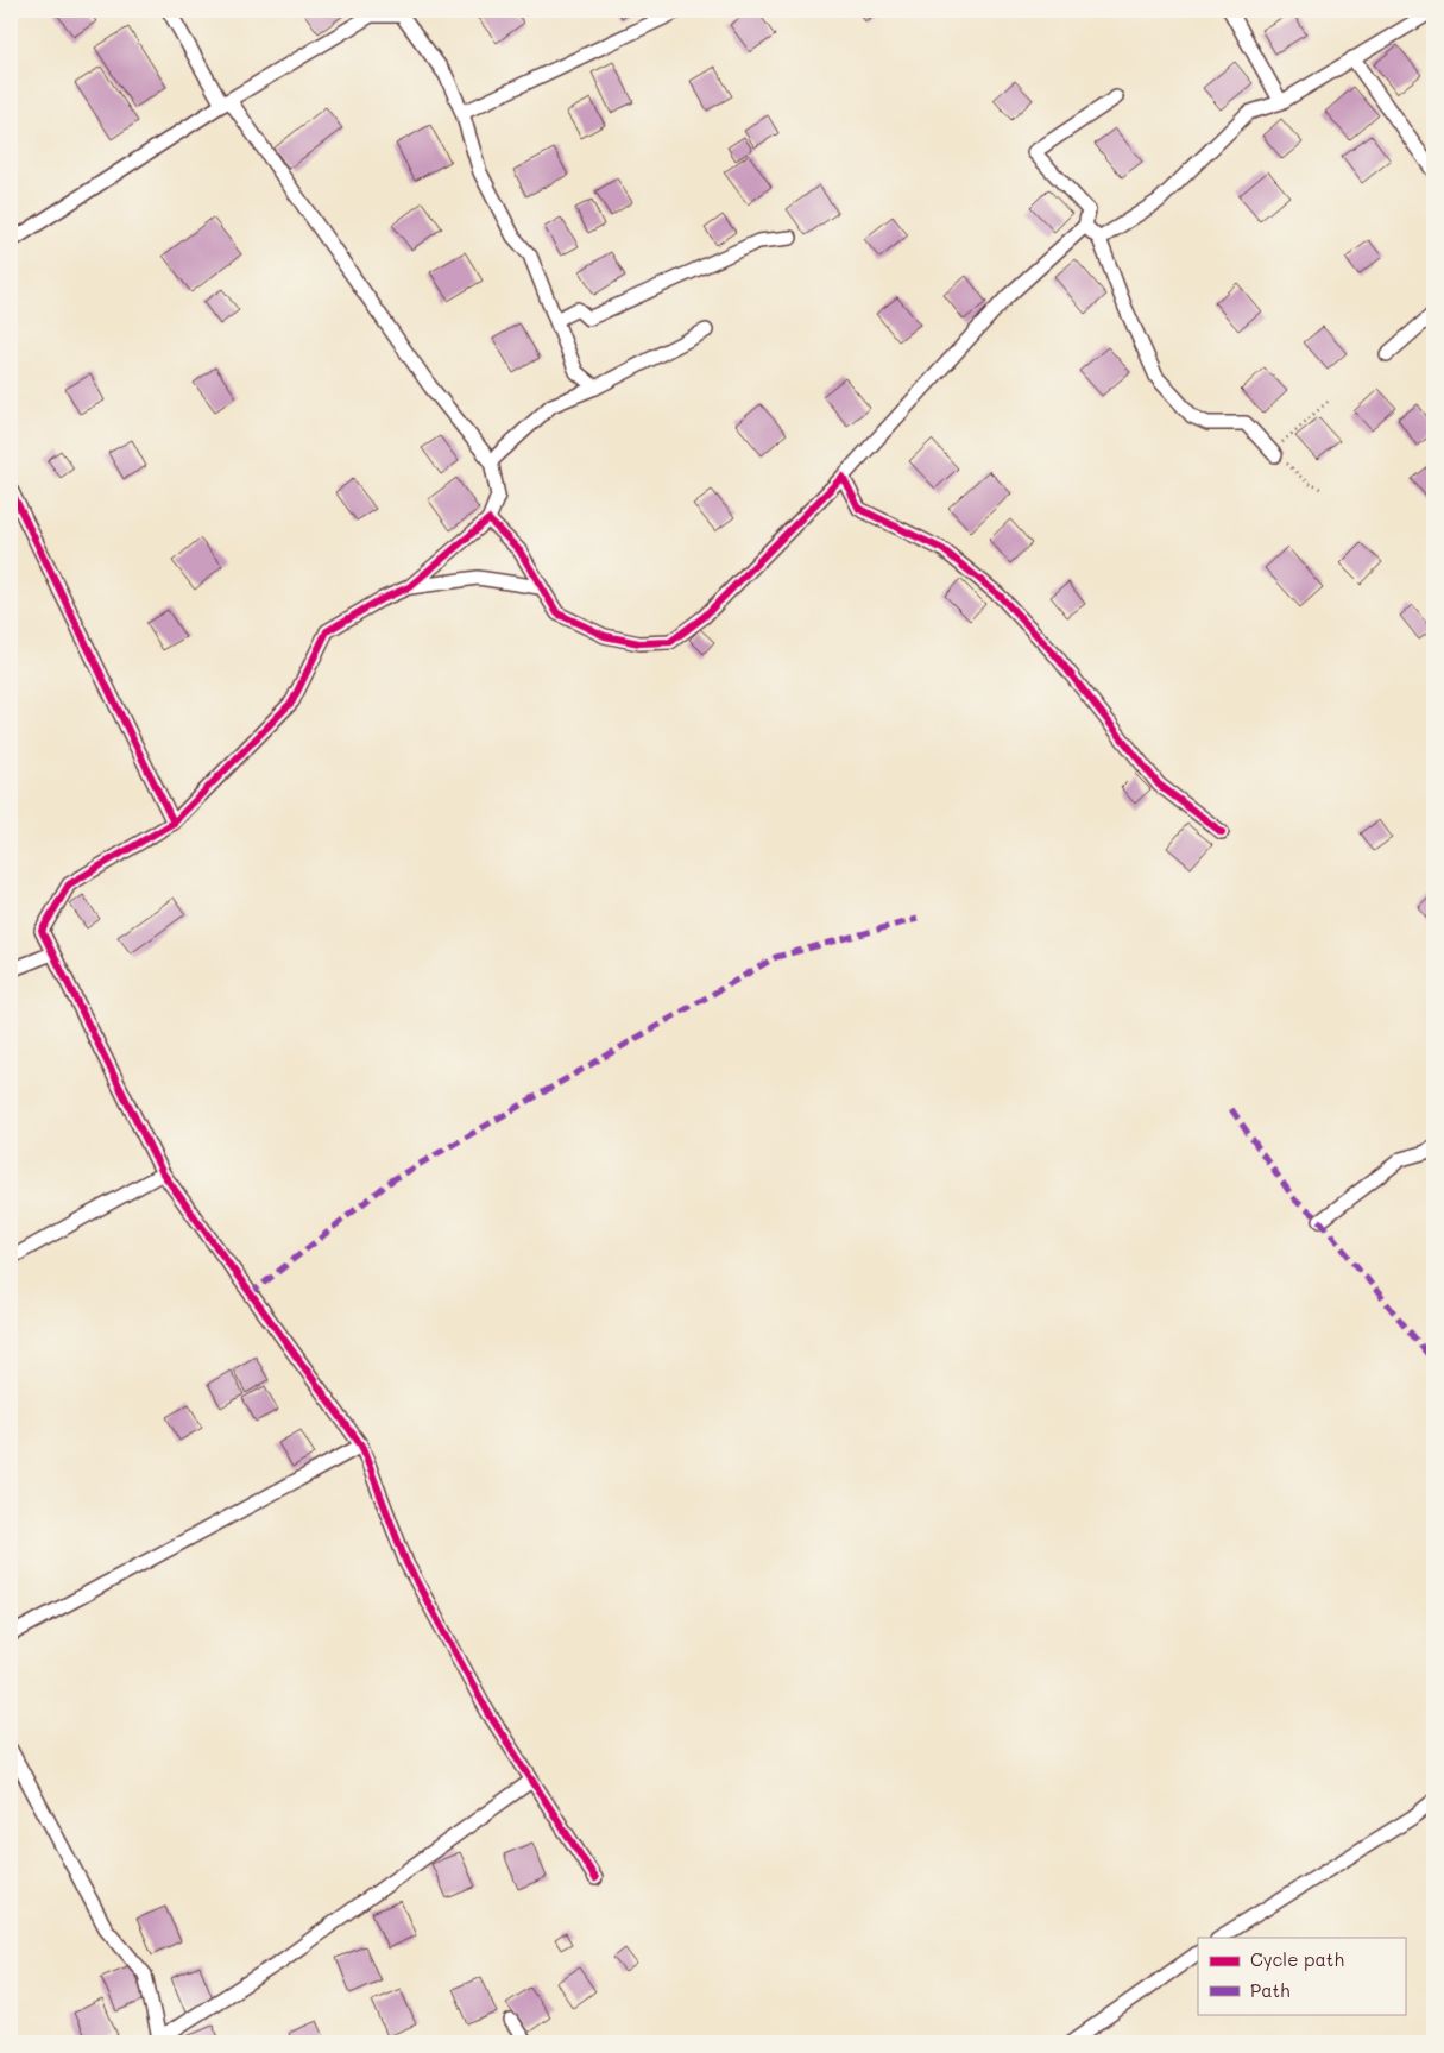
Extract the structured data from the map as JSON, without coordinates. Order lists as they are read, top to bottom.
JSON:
{
  "legend": ["Cycle path", "Path"]
}
